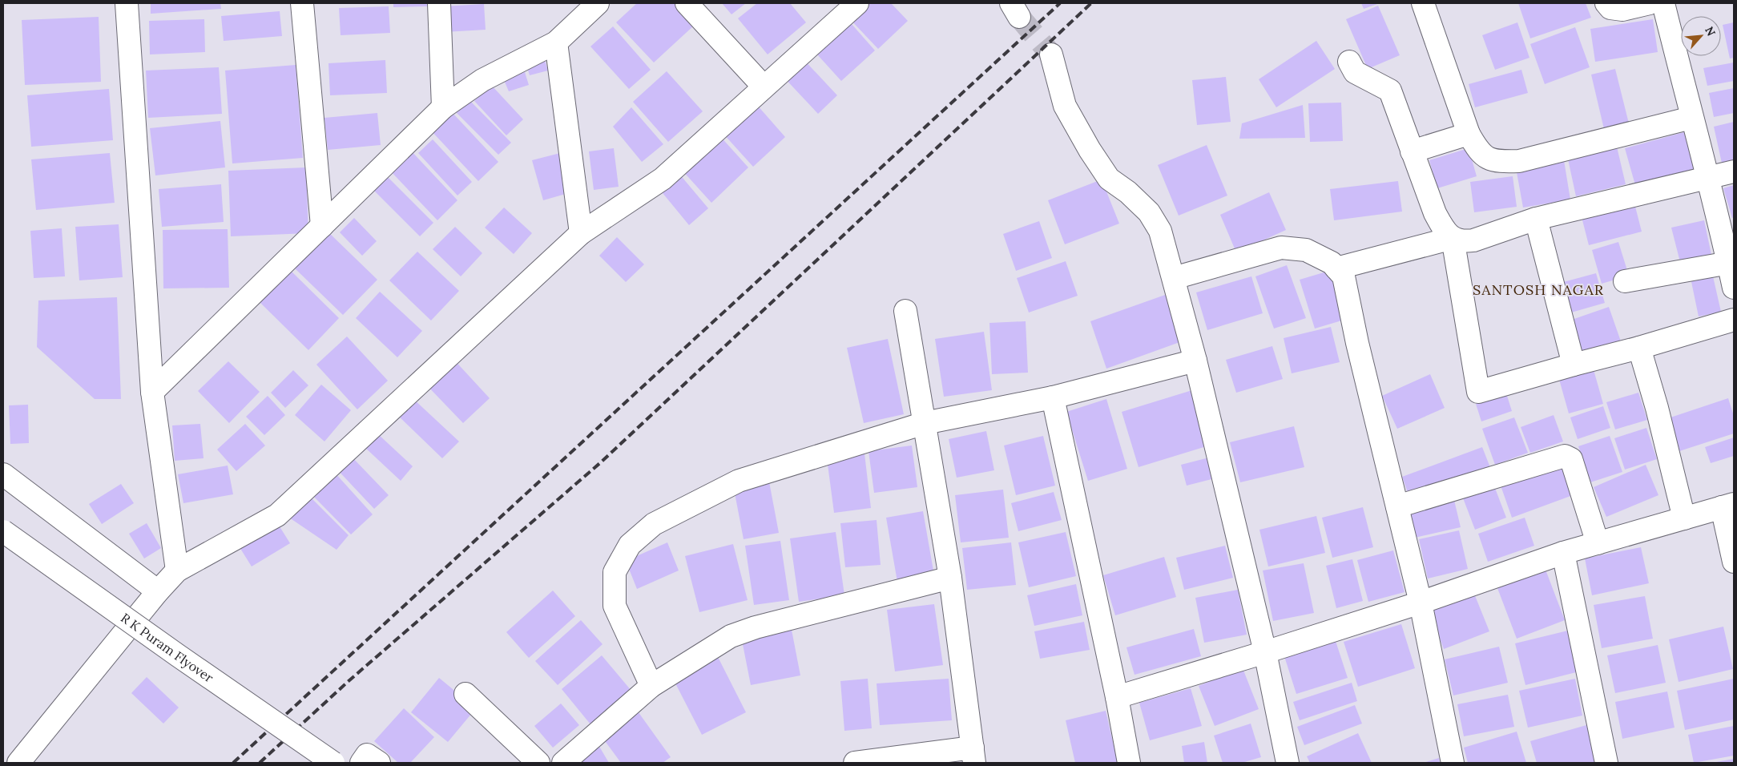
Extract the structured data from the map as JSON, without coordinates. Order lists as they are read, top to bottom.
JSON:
{
  "streets": {
    "street": ["R K Puram Flyover"]
  },
  "districts": ["SANTOSH NAGAR"],
  "north": "top right"
}
